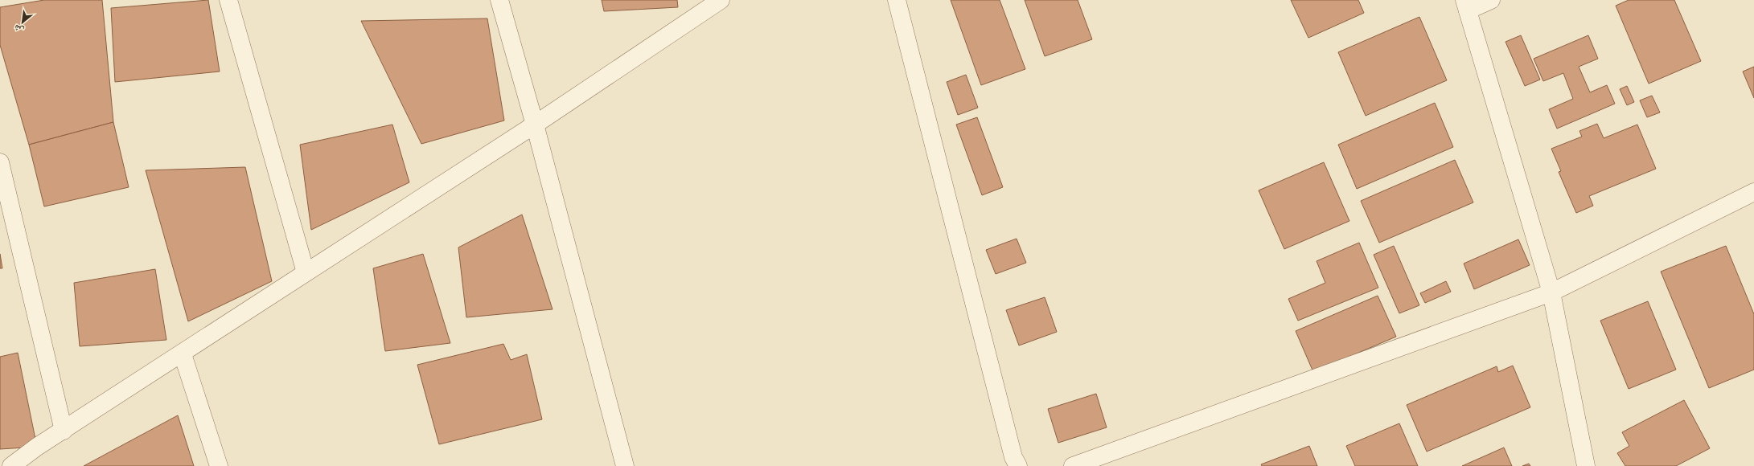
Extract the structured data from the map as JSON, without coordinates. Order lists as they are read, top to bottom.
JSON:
{
  "north": "bottom left"
}
